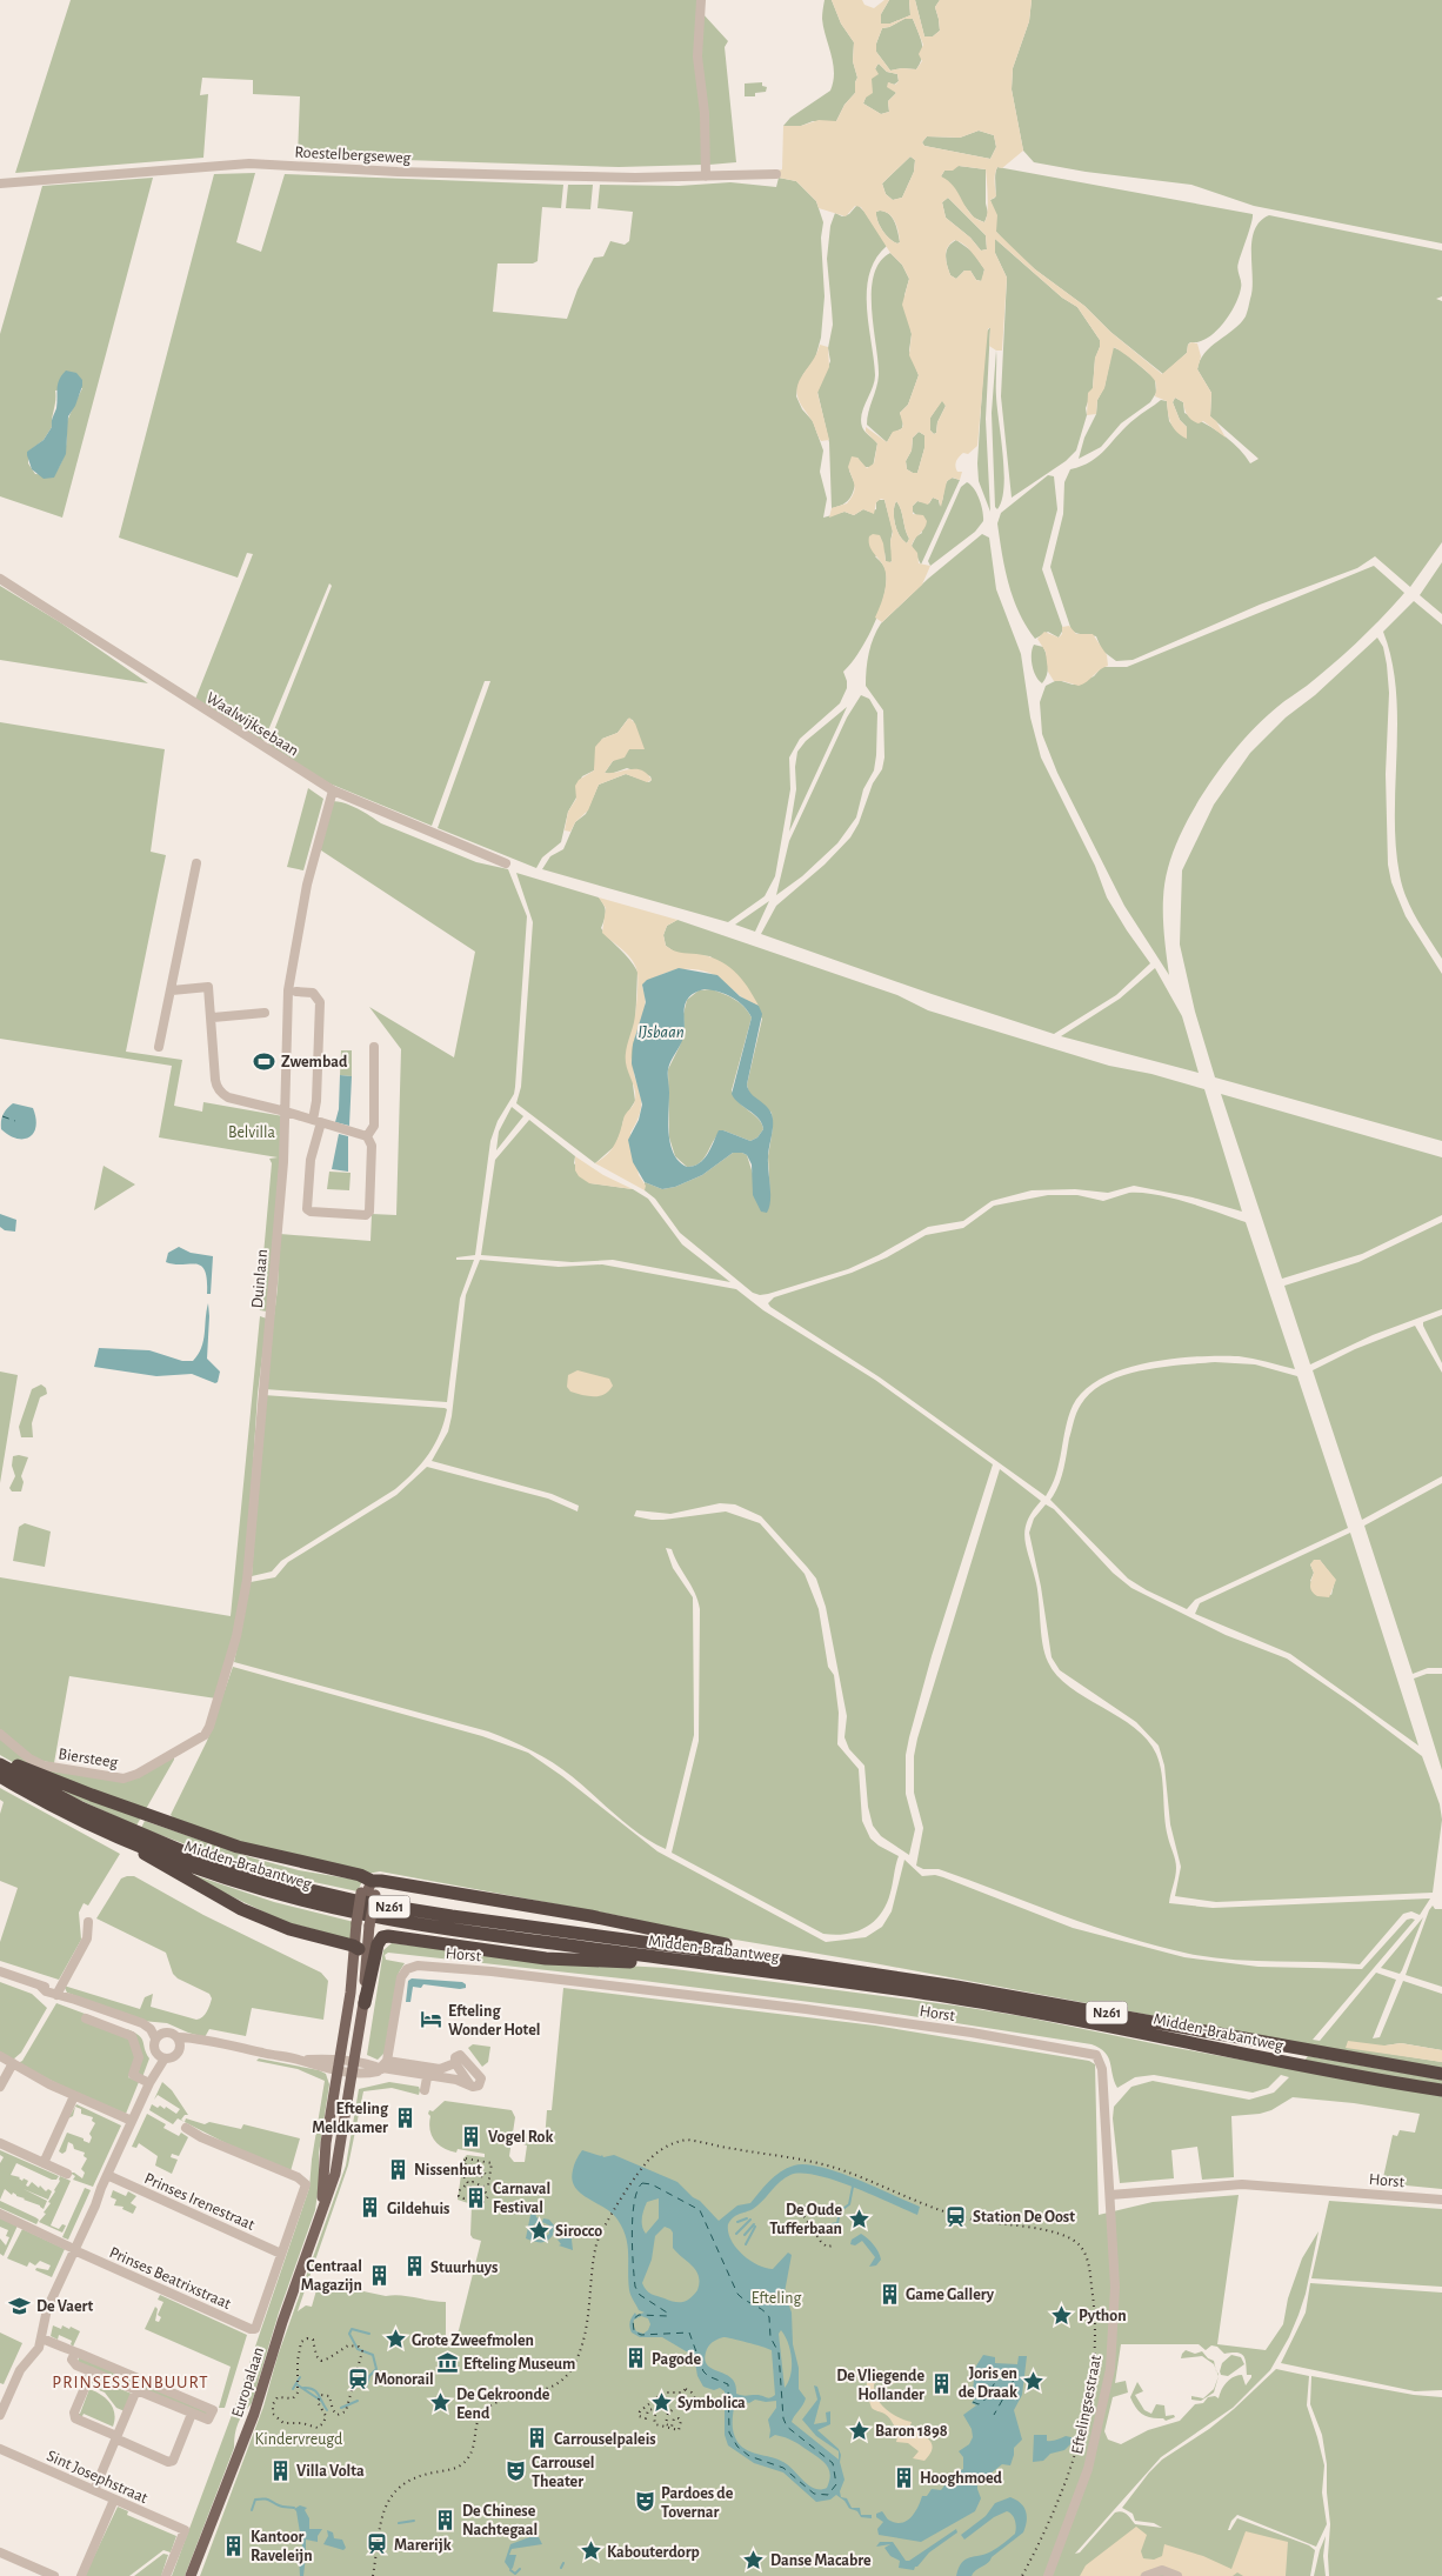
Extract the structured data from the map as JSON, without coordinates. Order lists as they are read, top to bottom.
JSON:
{
  "streets": {
    "highway": ["Midden-Brabantweg", "N261"],
    "main road": ["Europalaan"],
    "street": [
      "Roestelbergseweg",
      "Waalwijksebaan",
      "Duinlaan",
      "Biersteeg",
      "Horst",
      "Prinses Irenestraat",
      "Prinses Beatrixstraat",
      "Eftelingsestraat",
      "Sint Josephstraat"
    ]
  },
  "crossings": [
    ["Waalwijksebaan", "Duinlaan"],
    ["Duinlaan", "Biersteeg"],
    ["Midden-Brabantweg", "N261"],
    ["N261", "Europalaan"],
    ["Horst", "Eftelingsestraat"],
    ["Prinses Irenestraat", "Prinses Beatrixstraat"]
  ],
  "districts": ["PRINSESSENBUURT"],
  "water": ["IJsbaan"],
  "parks": ["Belvilla", "Efteling", "Kindervreugd"],
  "places": {
    "sports": ["Zwembad"],
    "hotel": ["Efteling Wonder Hotel"],
    "building": [
      "Efteling Meldkamer",
      "Vogel Rok",
      "Nissenhut",
      "Carnaval Festival",
      "Gildehuis",
      "Stuurhuys",
      "Centraal Magazijn",
      "Game Gallery",
      "Pagode",
      "De Vliegende Hollander",
      "Carrouselpaleis",
      "Villa Volta",
      "Hooghmoed",
      "De Chinese Nachtegaal",
      "Kantoor Raveleijn"
    ],
    "station": ["Station De Oost", "Monorail", "Marerijk"],
    "place": [
      "De Oude Tufferbaan",
      "Sirocco",
      "Python",
      "Grote Zweefmolen",
      "Joris en de Draak",
      "Symbolica",
      "De Gekroonde Eend",
      "Baron 1898",
      "Kabouterdorp",
      "Danse Macabre"
    ],
    "school or university": ["De Vaert"],
    "museum": ["Efteling Museum"],
    "theatre": ["Carrousel Theater", "Pardoes de Tovernar"]
  }
}
